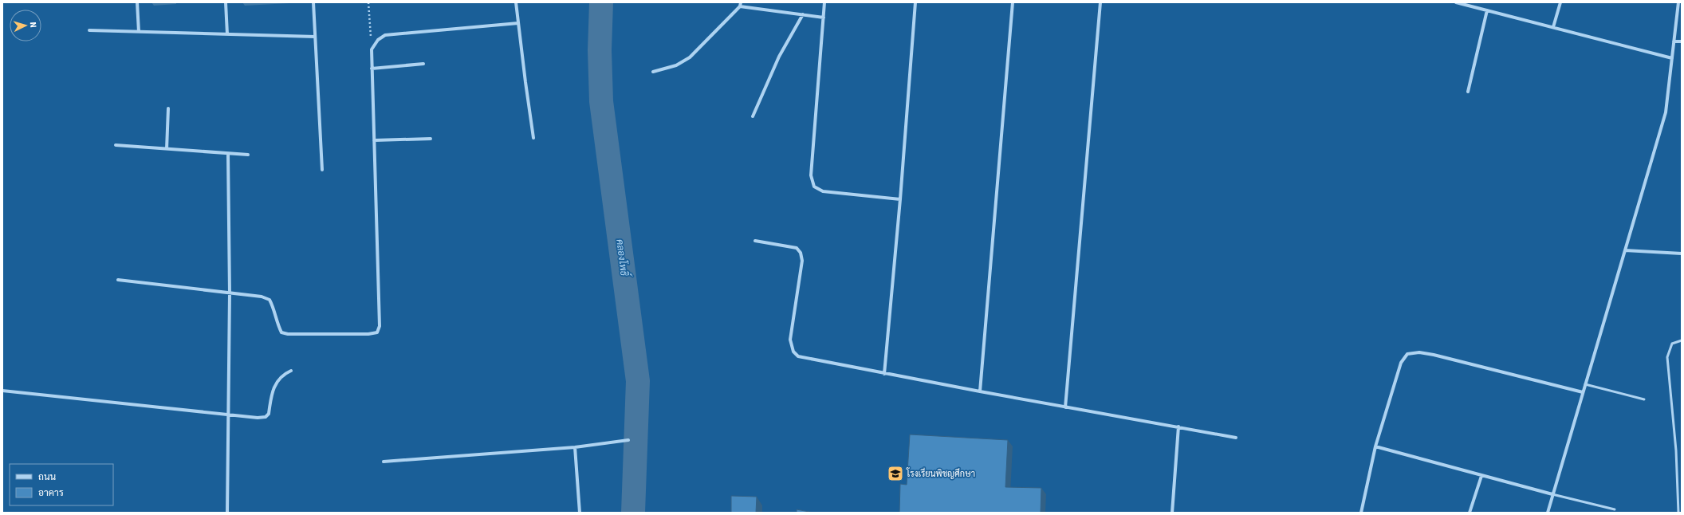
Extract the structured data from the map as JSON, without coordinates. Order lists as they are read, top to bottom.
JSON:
{
  "water": ["คลองโพธิ์"],
  "places": {
    "school or university": ["โรงเรียนพิชญศึกษา"]
  },
  "legend": ["ถนน", "อาคาร"],
  "north": "right"
}
